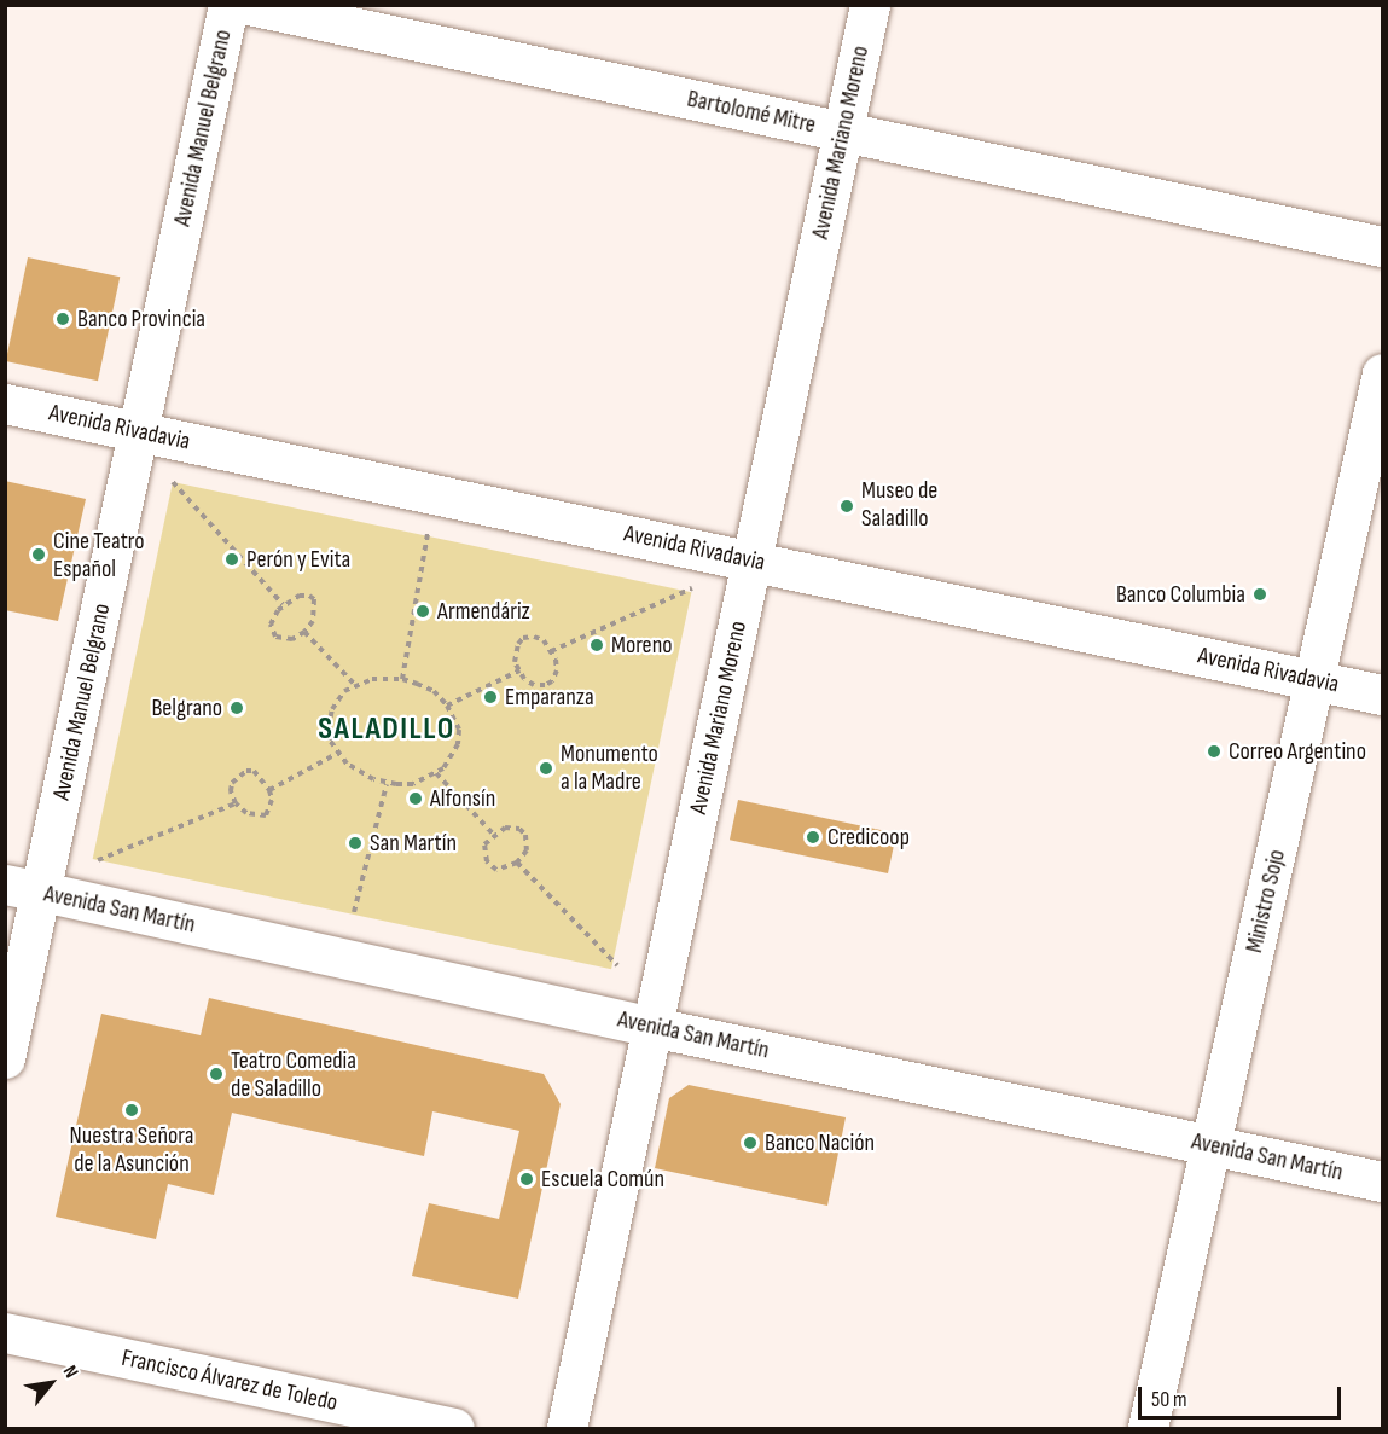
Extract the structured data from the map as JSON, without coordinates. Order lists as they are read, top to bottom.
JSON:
{
  "streets": {
    "main road": [
      "Bartolomé Mitre",
      "Avenida Manuel Belgrano",
      "Avenida Mariano Moreno",
      "Avenida Rivadavia",
      "Ministro Sojo",
      "Avenida San Martín",
      "Francisco Álvarez de Toledo"
    ]
  },
  "crossings": [
    ["Bartolomé Mitre", "Avenida Mariano Moreno"],
    ["Avenida Manuel Belgrano", "Avenida Rivadavia"],
    ["Avenida Manuel Belgrano", "Avenida San Martín"],
    ["Avenida Mariano Moreno", "Avenida Rivadavia"],
    ["Avenida Mariano Moreno", "Avenida San Martín"],
    ["Avenida Rivadavia", "Ministro Sojo"],
    ["Ministro Sojo", "Avenida San Martín"]
  ],
  "districts": ["SALADILLO"],
  "places": [
    "Banco Provincia",
    "Museo de Saladillo",
    "Cine Teatro Español",
    "Perón y Evita",
    "Banco Columbia",
    "Armendáriz",
    "Moreno",
    "Emparanza",
    "Belgrano",
    "Correo Argentino",
    "Monumento a la Madre",
    "Alfonsín",
    "Credicoop",
    "San Martín",
    "Teatro Comedia de Saladillo",
    "Nuestra Señora de la Asunción",
    "Banco Nación",
    "Escuela Común"
  ],
  "scale_bar": "50 m",
  "north": "top right"
}
